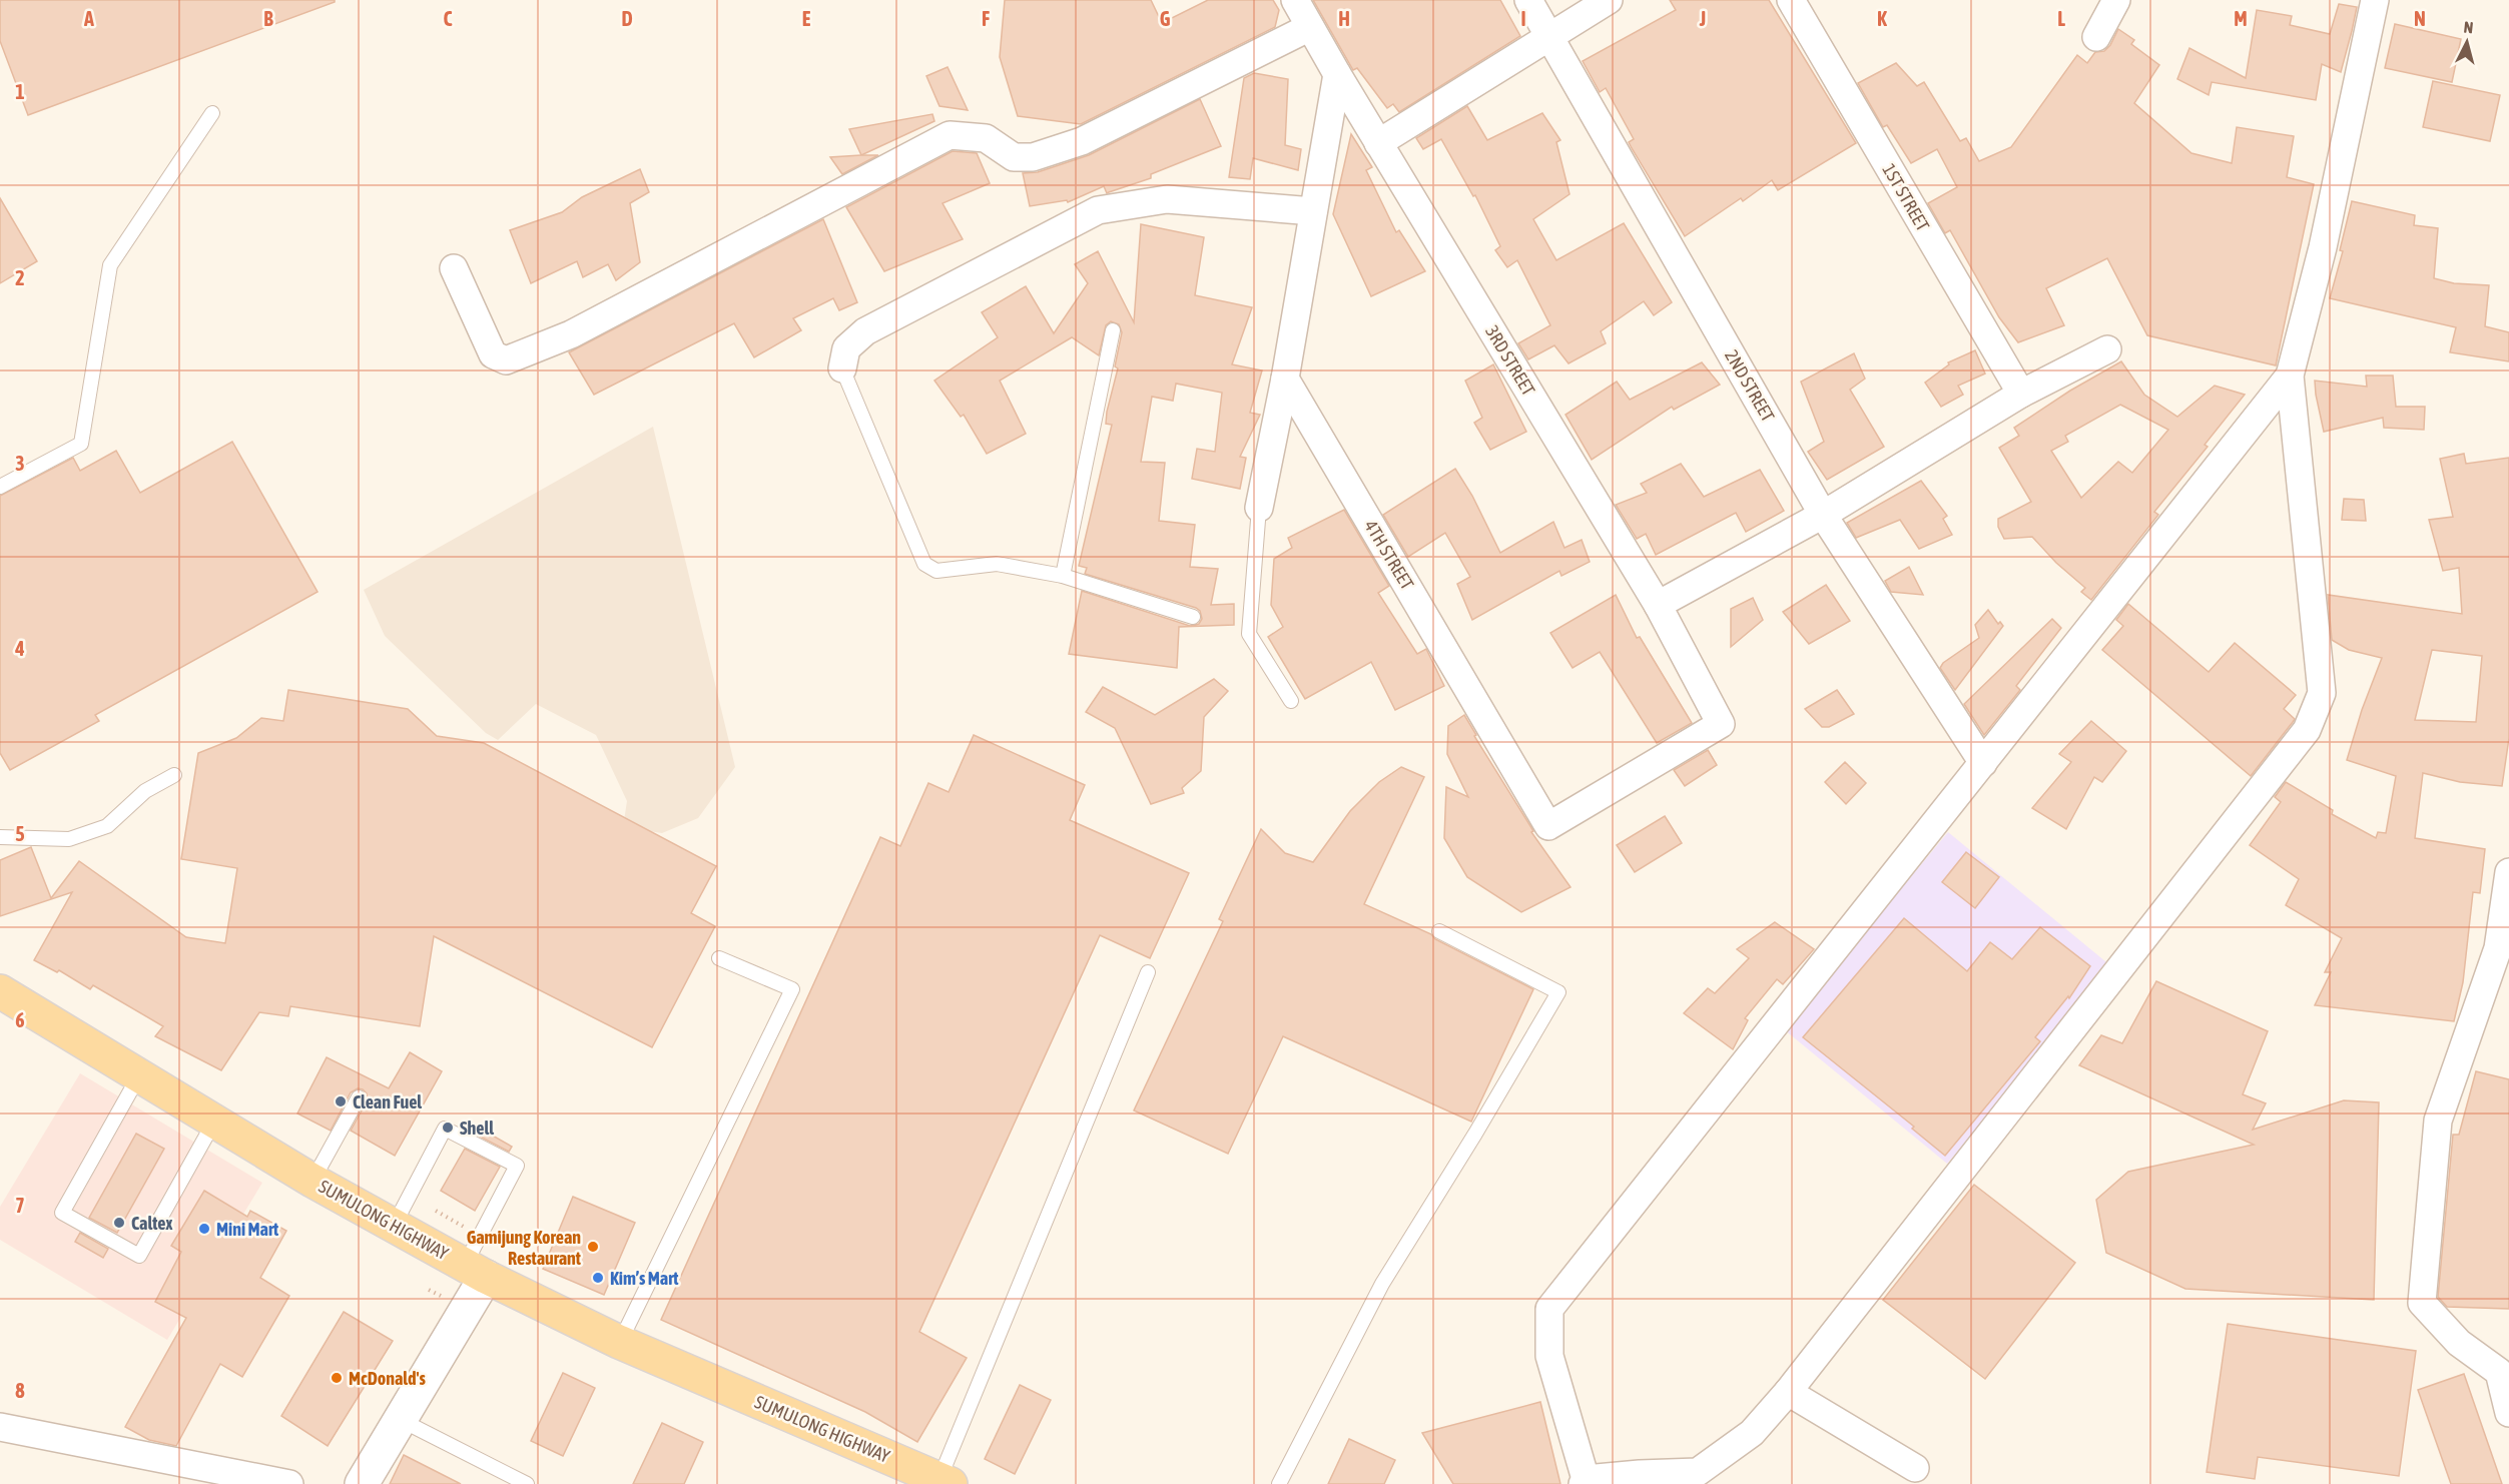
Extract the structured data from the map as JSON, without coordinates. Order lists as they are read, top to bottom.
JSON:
{
  "streets": {
    "main road": ["SUMULONG HIGHWAY"],
    "street": [
      "1ST STREET",
      "3RD STREET",
      "2ND STREET",
      "4TH STREET"
    ]
  },
  "crossings": [
    ["3RD STREET", "4TH STREET"]
  ],
  "places": [
    "Clean Fuel",
    "Shell",
    "Caltex",
    "Mini Mart",
    "Gamijung Korean Restaurant",
    "Kim’s Mart",
    "McDonald's"
  ],
  "north": "top",
  "grid": {
    "columns": [
      "A",
      "B",
      "C",
      "D",
      "E",
      "F",
      "G",
      "H",
      "I",
      "J",
      "K",
      "L",
      "M",
      "N"
    ],
    "rows": [
      "1",
      "2",
      "3",
      "4",
      "5",
      "6",
      "7",
      "8"
    ]
  }
}
